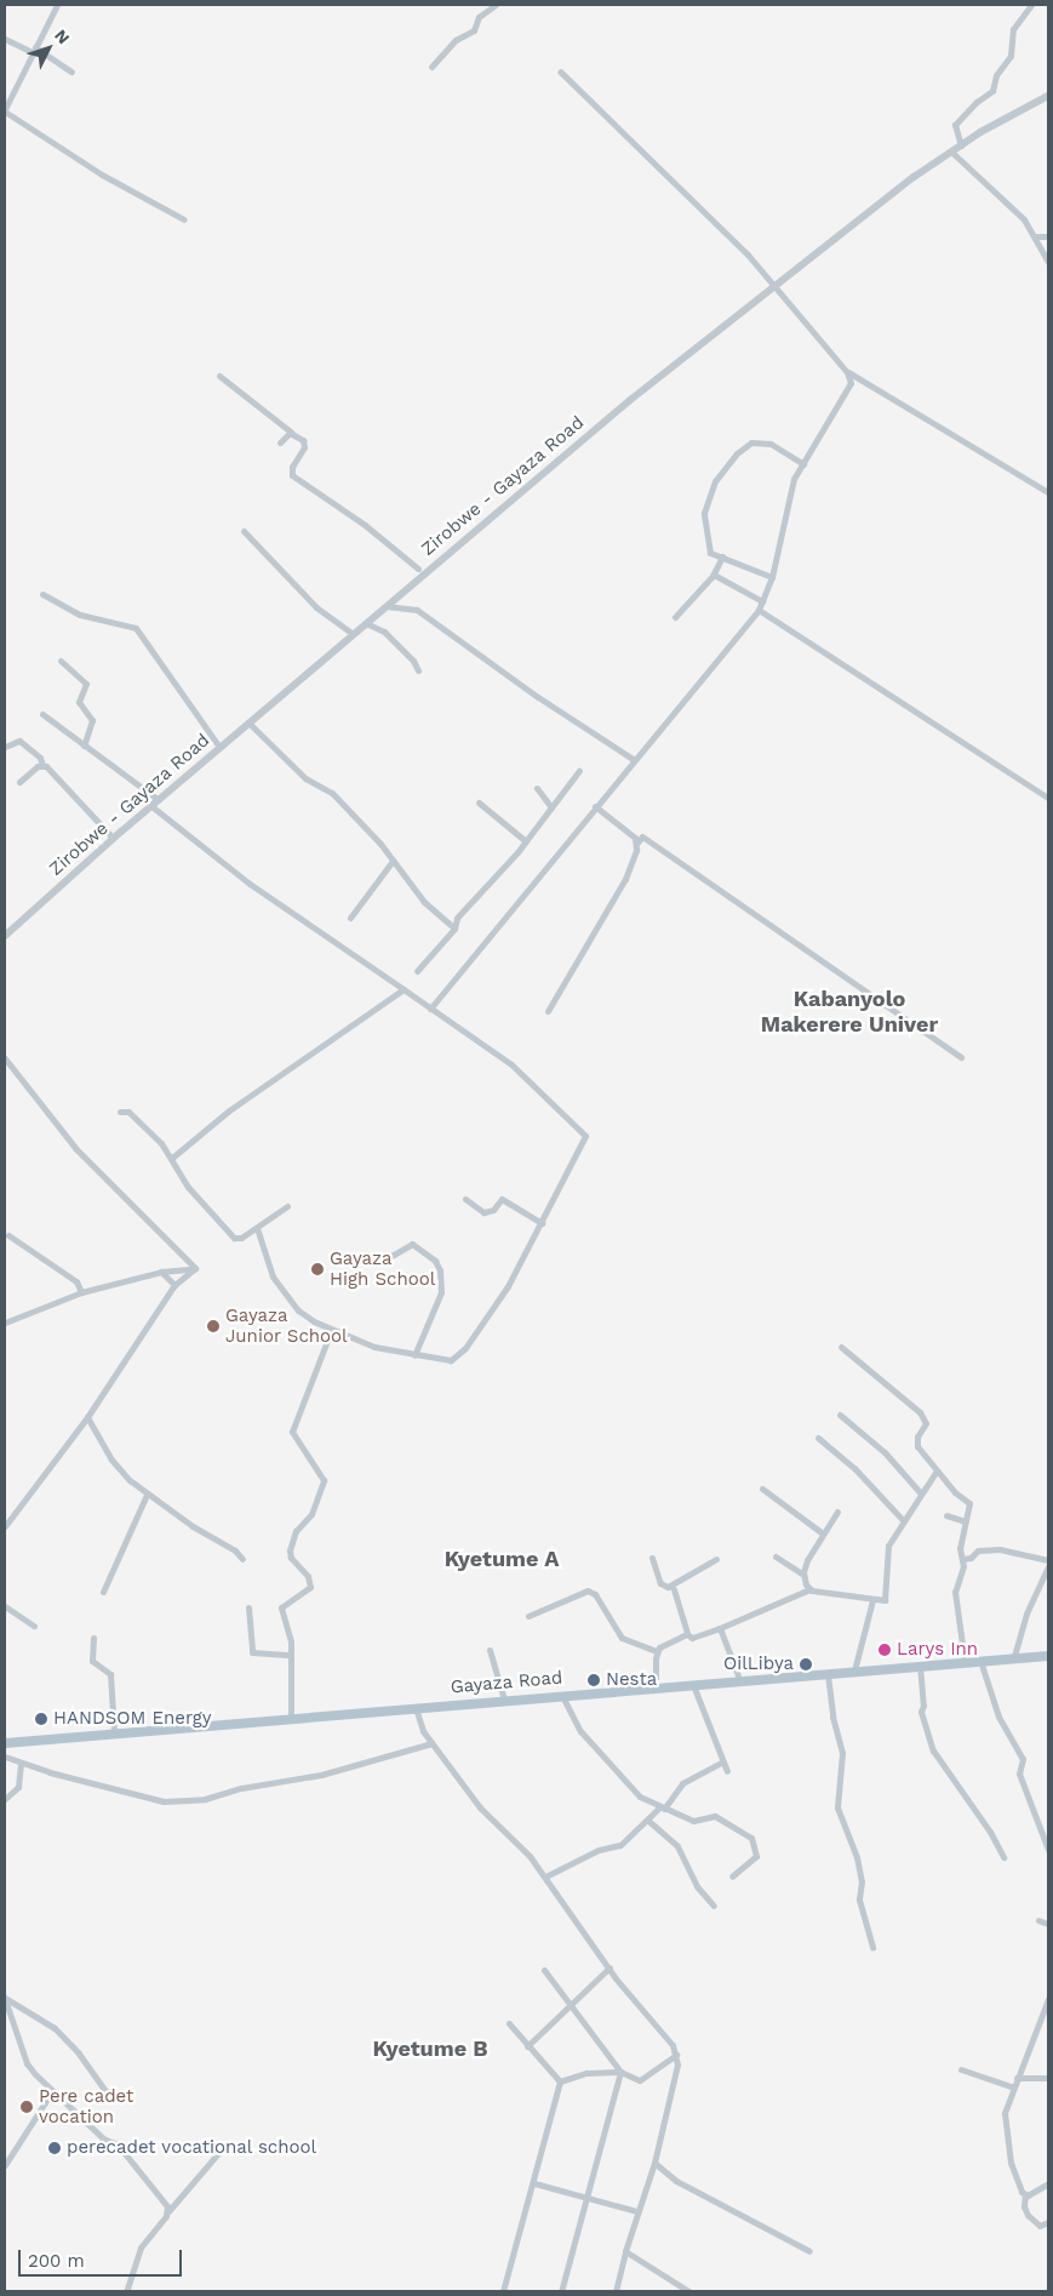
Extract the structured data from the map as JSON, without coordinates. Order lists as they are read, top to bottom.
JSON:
{
  "streets": {
    "main road": ["Gayaza Road"],
    "street": ["Zirobwe - Gayaza Road"]
  },
  "districts": ["Kabanyolo Makerere Univer", "Kyetume A", "Kyetume B"],
  "places": [
    "Gayaza High School",
    "Gayaza Junior School",
    "Larys Inn",
    "OilLibya",
    "Nesta",
    "HANDSOM Energy",
    "Pere cadet vocation",
    "perecadet vocational school"
  ],
  "scale_bar": "200 m",
  "north": "top right"
}
